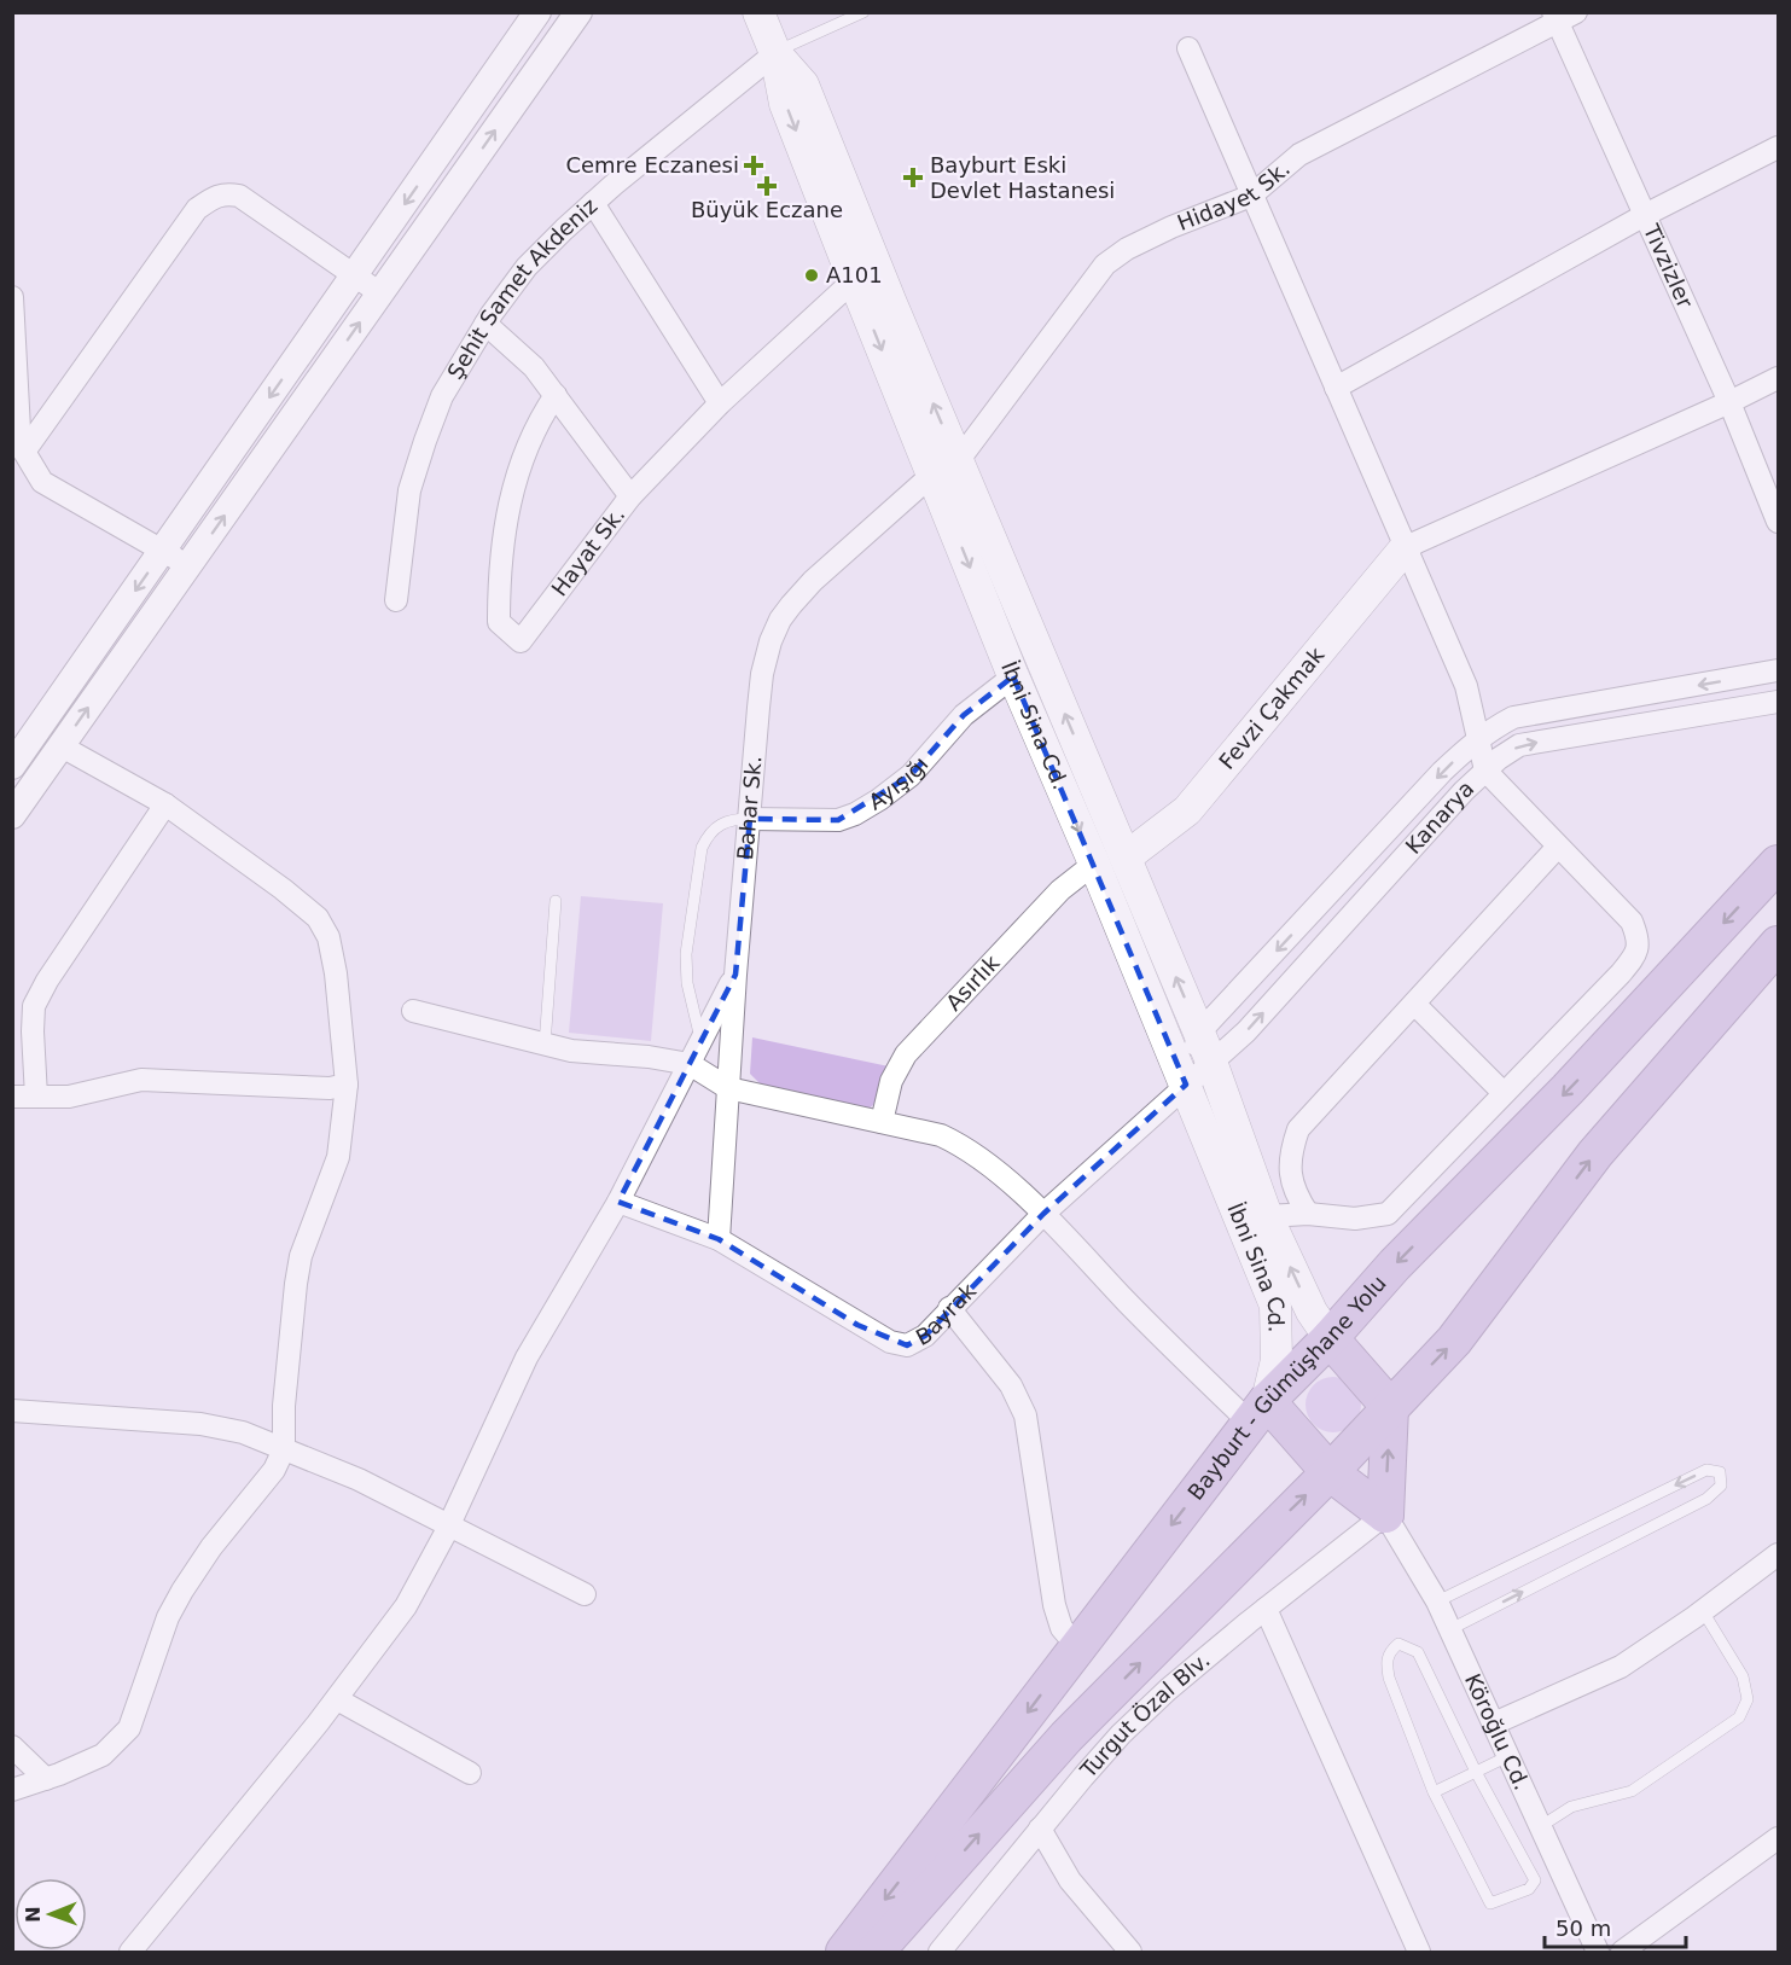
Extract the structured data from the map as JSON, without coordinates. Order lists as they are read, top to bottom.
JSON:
{
  "streets": {
    "highway": ["Bayburt - Gümüşhane Yolu"],
    "main road": ["Fevzi Çakmak", "İbni Sina Cd."],
    "street": [
      "Hidayet Sk.",
      "Tivzizler",
      "Şehit Samet Akdeniz",
      "Hayat Sk.",
      "Ayışığı",
      "Bahar Sk.",
      "Kanarya",
      "Asırlık",
      "Bayrak",
      "Turgut Özal Blv.",
      "Köroğlu Cd."
    ]
  },
  "crossings": [
    ["Hidayet Sk.", "Tivzizler"],
    ["Hidayet Sk.", "İbni Sina Cd."],
    ["Hidayet Sk.", "Bahar Sk."],
    ["Şehit Samet Akdeniz", "İbni Sina Cd."],
    ["Hayat Sk.", "İbni Sina Cd."],
    ["Fevzi Çakmak", "İbni Sina Cd."],
    ["İbni Sina Cd.", "Ayışığı"],
    ["İbni Sina Cd.", "Bahar Sk."],
    ["İbni Sina Cd.", "Kanarya"],
    ["İbni Sina Cd.", "Asırlık"],
    ["İbni Sina Cd.", "Bayrak"],
    ["İbni Sina Cd.", "Bayburt - Gümüşhane Yolu"],
    ["Ayışığı", "Bahar Sk."],
    ["Bahar Sk.", "Bayrak"],
    ["Kanarya", "Bayrak"],
    ["Turgut Özal Blv.", "Köroğlu Cd."]
  ],
  "places": {
    "health": ["Cemre Eczanesi", "Bayburt Eski Devlet Hastanesi", "Büyük Eczane"],
    "other": ["A101"]
  },
  "scale_bar": "50 m",
  "north": "left"
}
